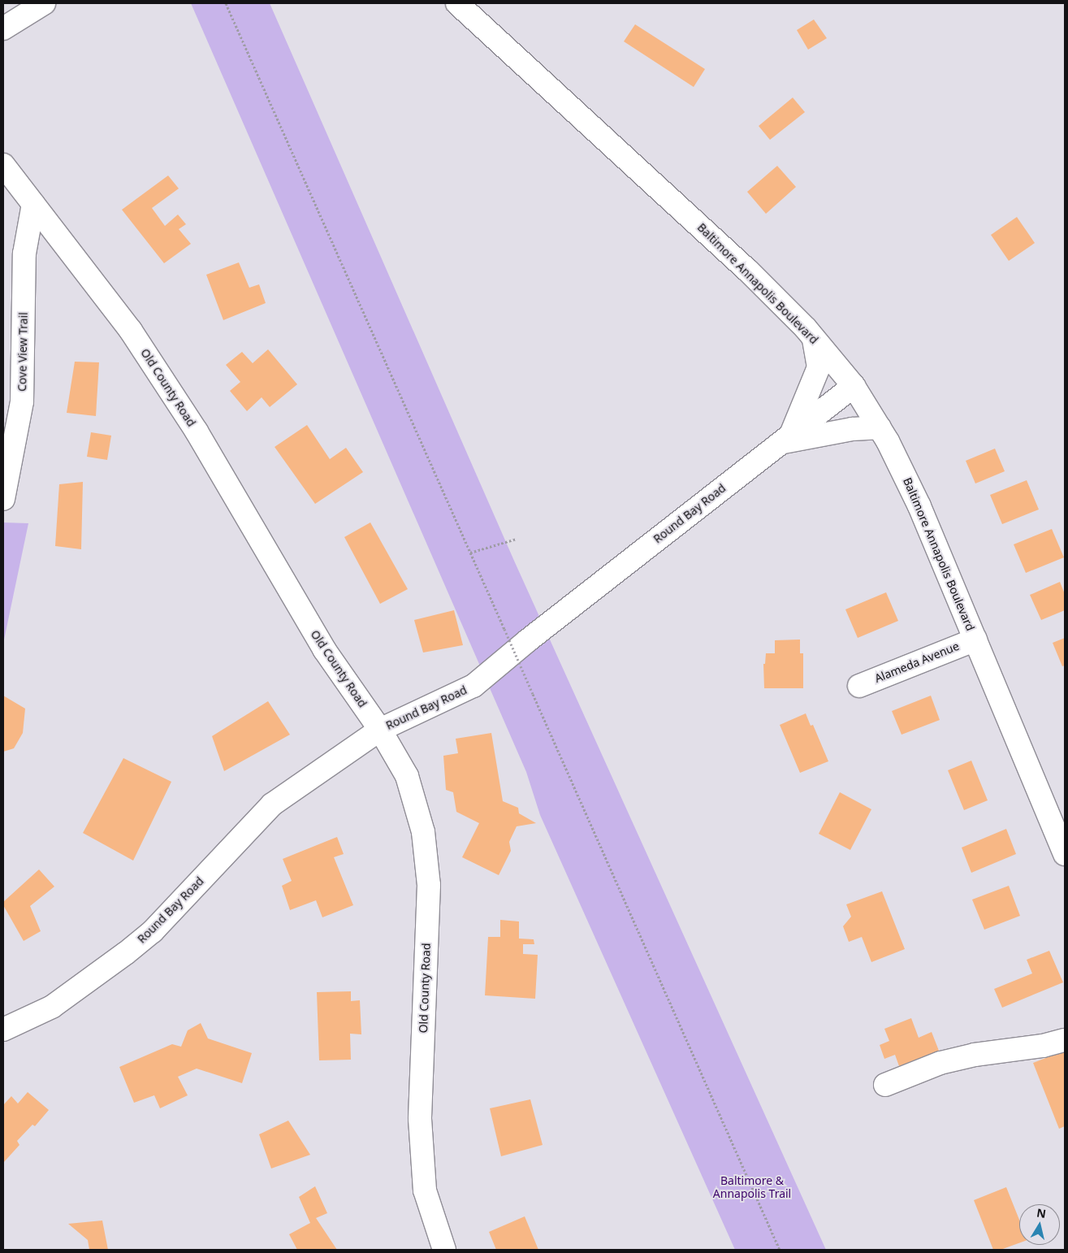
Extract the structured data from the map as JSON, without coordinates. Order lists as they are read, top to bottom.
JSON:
{
  "streets": {
    "street": [
      "Baltimore Annapolis Boulevard",
      "Cove View Trail",
      "Old County Road",
      "Round Bay Road",
      "Alameda Avenue"
    ]
  },
  "crossings": [
    ["Baltimore Annapolis Boulevard", "Round Bay Road"],
    ["Baltimore Annapolis Boulevard", "Alameda Avenue"],
    ["Cove View Trail", "Old County Road"],
    ["Old County Road", "Round Bay Road"]
  ],
  "parks": ["Baltimore & Annapolis Trail"],
  "north": "top"
}
